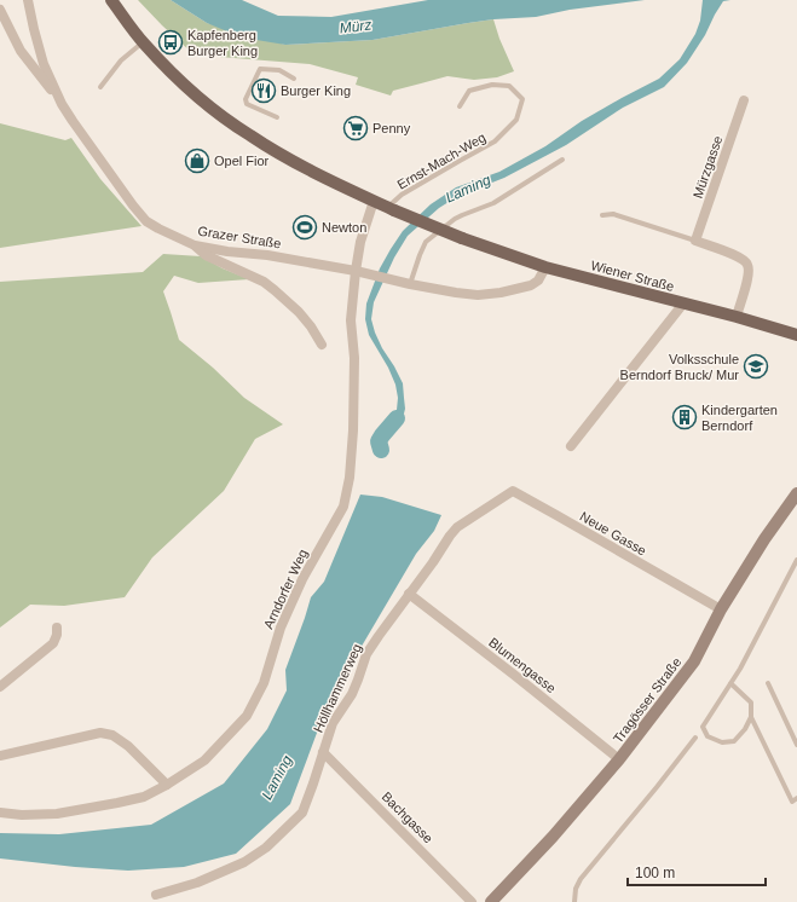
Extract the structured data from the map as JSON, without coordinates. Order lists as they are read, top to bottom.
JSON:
{
  "streets": {
    "main road": ["Wiener Straße", "Tragösser Straße"],
    "street": [
      "Mürzgasse",
      "Grazer Straße",
      "Neue Gasse",
      "Arndorfer Weg",
      "Blumengasse",
      "Höllhammerweg",
      "Bachgasse"
    ],
    "lane": ["Ernst-Mach-Weg"]
  },
  "crossings": [
    ["Ernst-Mach-Weg", "Wiener Straße"],
    ["Grazer Straße", "Wiener Straße"],
    ["Grazer Straße", "Arndorfer Weg"],
    ["Neue Gasse", "Höllhammerweg"],
    ["Neue Gasse", "Tragösser Straße"],
    ["Blumengasse", "Höllhammerweg"],
    ["Blumengasse", "Tragösser Straße"],
    ["Höllhammerweg", "Bachgasse"]
  ],
  "water": ["Mürz", "Laming"],
  "places": {
    "bus stop": ["Kapfenberg Burger King"],
    "restaurant": ["Burger King"],
    "supermarket": ["Penny"],
    "shop": ["Opel Fior"],
    "sports": ["Newton"],
    "school or university": ["Volksschule Berndorf Bruck/ Mur"],
    "building": ["Kindergarten Berndorf"]
  },
  "scale_bar": "100 m"
}
